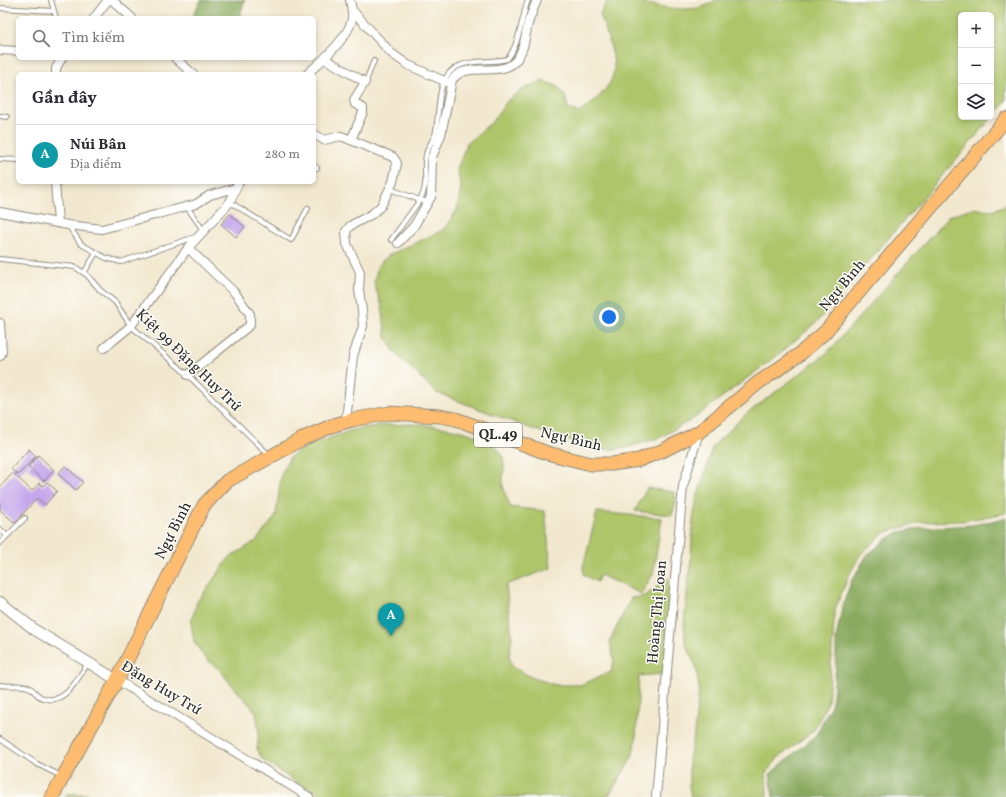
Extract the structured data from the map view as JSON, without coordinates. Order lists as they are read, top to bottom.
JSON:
{
  "streets": {
    "highway": ["Ngự Bình", "QL.49"],
    "street": ["Hoàng Thị Loan", "Đặng Huy Trứ"],
    "lane": ["Kiệt 99 Đặng Huy Trứ"]
  },
  "crossings": [
    ["Ngự Bình", "Kiệt 99 Đặng Huy Trứ"],
    ["Ngự Bình", "Hoàng Thị Loan"],
    ["Ngự Bình", "Đặng Huy Trứ"]
  ],
  "page": {
    "map_buttons": ["+", "−"],
    "search": "Tìm kiếm",
    "heading": "Gần đây",
    "list": [
      {
        "mark": "A",
        "name": "Núi Bân",
        "note": "Địa điểm",
        "value": "280 m"
      }
    ],
    "pins": "A"
  }
}
